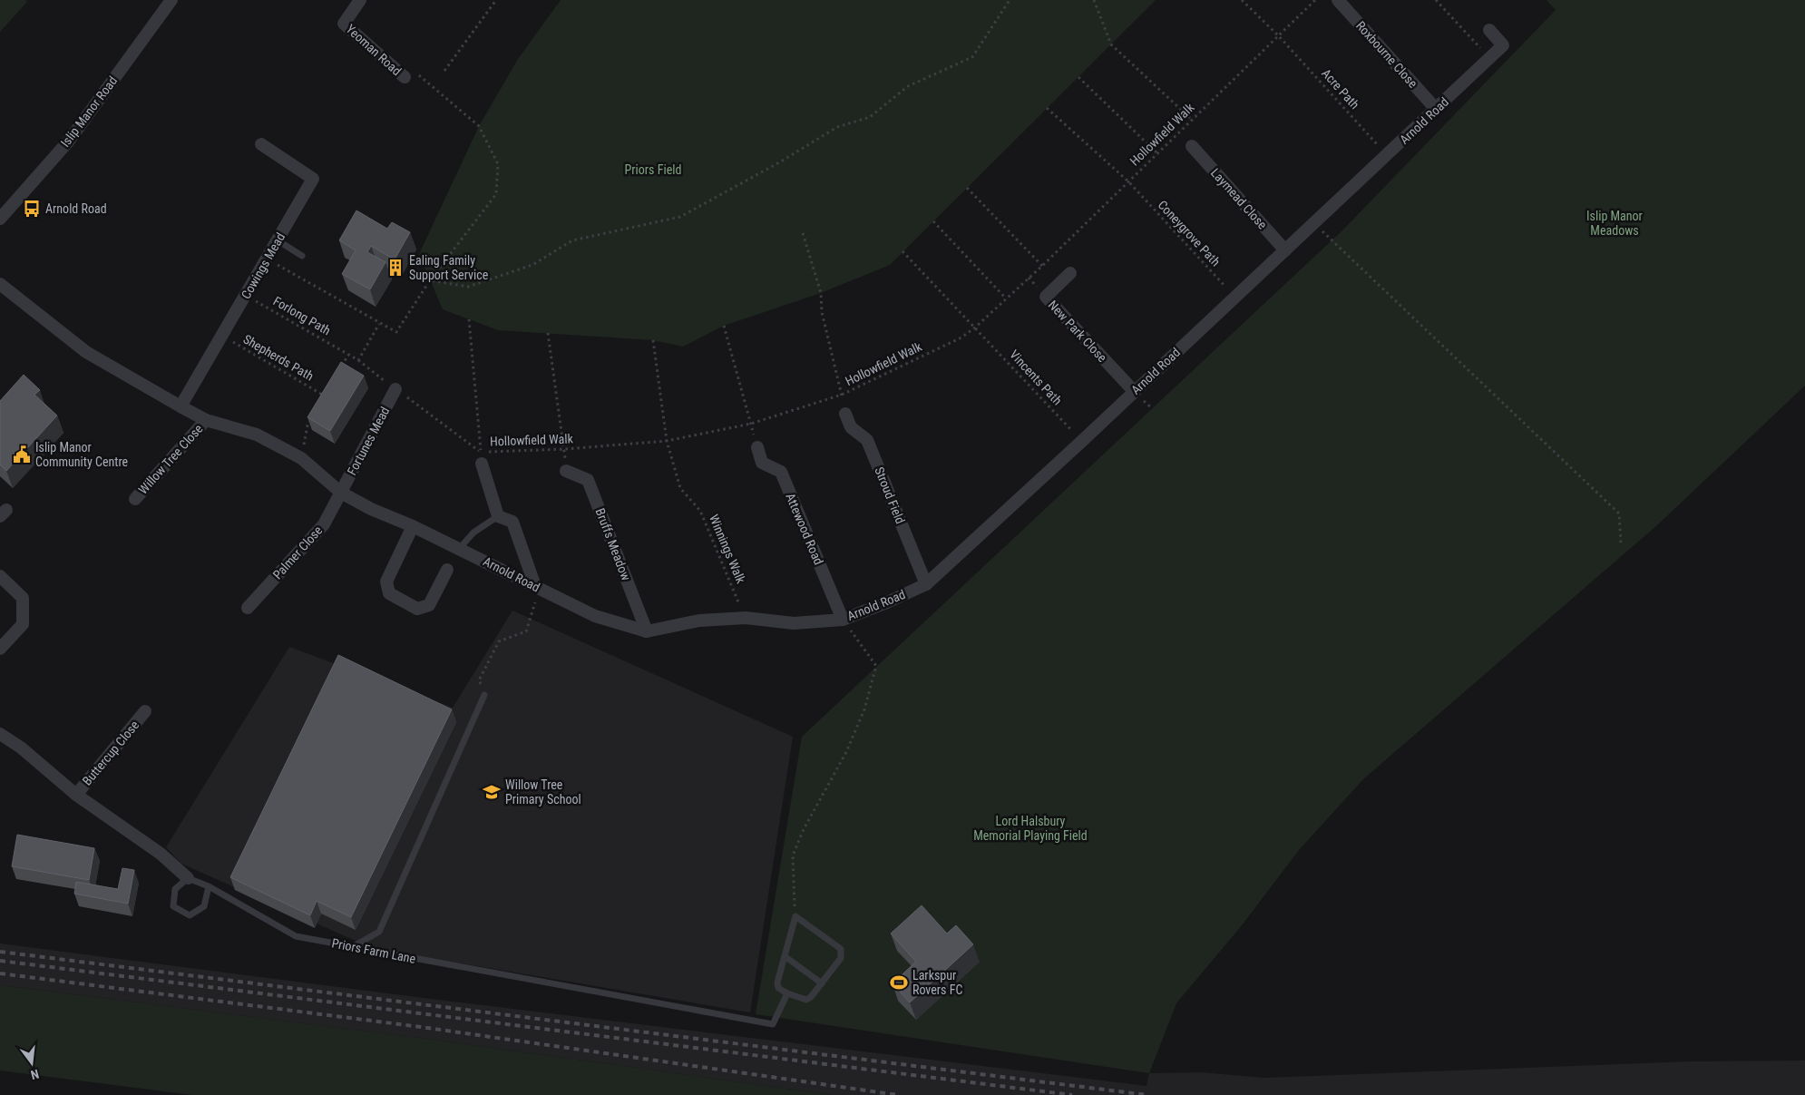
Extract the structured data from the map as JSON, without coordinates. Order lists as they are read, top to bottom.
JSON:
{
  "streets": {
    "street": [
      "Yeoman Road",
      "Roxbourne Close",
      "Islip Manor Road",
      "Arnold Road",
      "Laymead Close",
      "Cowings Mead",
      "New Park Close",
      "Fortunes Mead",
      "Willow Tree Close",
      "Stroud Field",
      "Attewood Road",
      "Bruffs Meadow",
      "Palmer Close",
      "Buttercup Close",
      "Priors Farm Lane"
    ],
    "path": [
      "Acre Path",
      "Hollowfield Walk",
      "Coneygrove Path",
      "Forlong Path",
      "Shepherds Path",
      "Vincents Path",
      "Winnings Walk"
    ]
  },
  "crossings": [
    ["Roxbourne Close", "Arnold Road"],
    ["Acre Path", "Arnold Road"],
    ["Acre Path", "Hollowfield Walk"],
    ["Arnold Road", "Laymead Close"],
    ["Arnold Road", "Coneygrove Path"],
    ["Arnold Road", "Cowings Mead"],
    ["Arnold Road", "New Park Close"],
    ["Arnold Road", "Vincents Path"],
    ["Arnold Road", "Fortunes Mead"],
    ["Arnold Road", "Willow Tree Close"],
    ["Arnold Road", "Stroud Field"],
    ["Arnold Road", "Attewood Road"],
    ["Arnold Road", "Bruffs Meadow"],
    ["Arnold Road", "Winnings Walk"],
    ["Arnold Road", "Palmer Close"],
    ["Hollowfield Walk", "Coneygrove Path"],
    ["Hollowfield Walk", "Forlong Path"],
    ["Hollowfield Walk", "Vincents Path"],
    ["Hollowfield Walk", "Fortunes Mead"],
    ["Hollowfield Walk", "Winnings Walk"],
    ["Cowings Mead", "Forlong Path"],
    ["Cowings Mead", "Shepherds Path"],
    ["Fortunes Mead", "Palmer Close"],
    ["Buttercup Close", "Priors Farm Lane"]
  ],
  "parks": ["Priors Field", "Islip Manor Meadows", "Lord Halsbury Memorial Playing Field"],
  "places": {
    "bus stop": ["Arnold Road"],
    "building": ["Ealing Family Support Service"],
    "public building": ["Islip Manor Community Centre"],
    "school or university": ["Willow Tree Primary School"],
    "sports": ["Larkspur Rovers FC"]
  },
  "north": "bottom"
}
